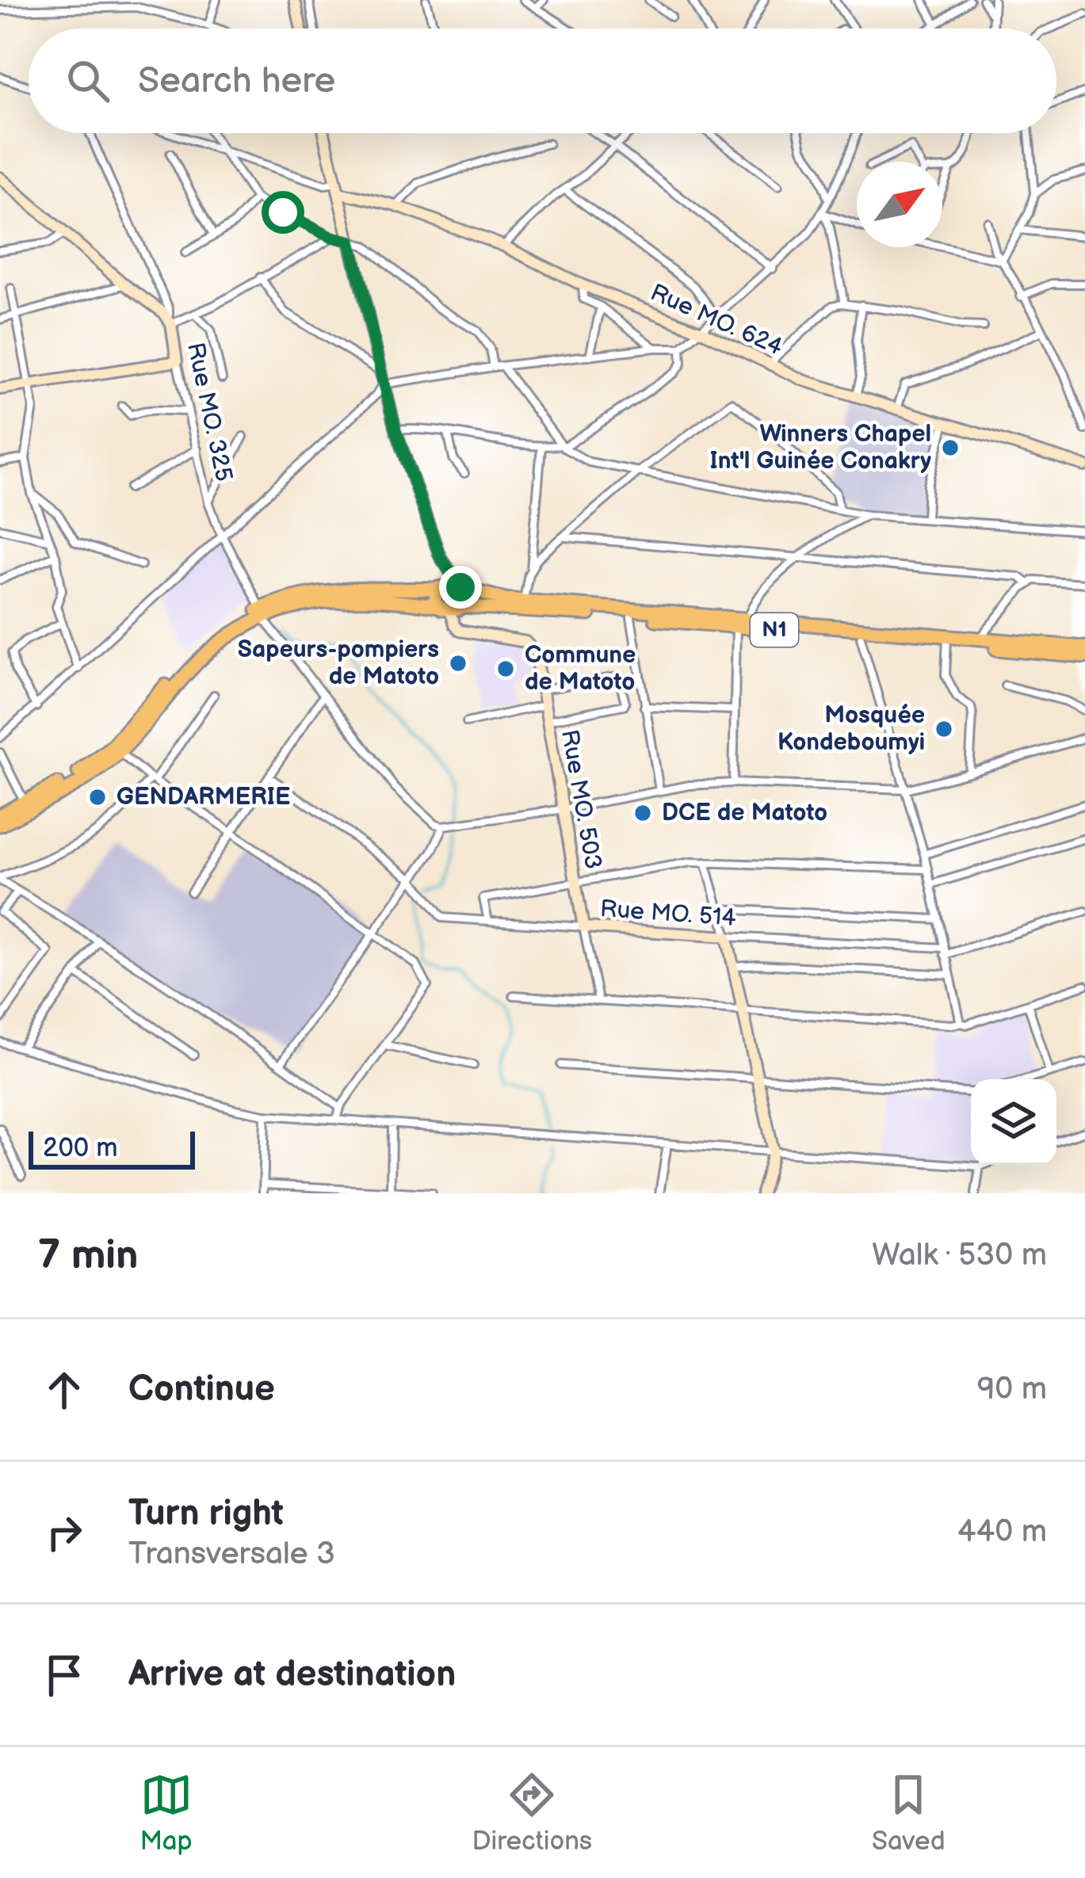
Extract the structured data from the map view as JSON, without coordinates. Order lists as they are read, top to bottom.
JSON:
{
  "streets": {
    "highway": ["N1"],
    "street": [
      "Rue MO. 624",
      "Rue MO. 325",
      "Rue MO. 503",
      "Rue MO. 514"
    ]
  },
  "crossings": [
    ["Rue MO. 325", "N1"],
    ["N1", "Rue MO. 503"],
    ["Rue MO. 503", "Rue MO. 514"]
  ],
  "places": [
    "Winners Chapel Int'l Guinée Conakry",
    "Sapeurs-pompiers de Matoto",
    "Commune de Matoto",
    "Mosquée Kondeboumyi",
    "GENDARMERIE",
    "DCE de Matoto"
  ],
  "scale_bar": "200 m",
  "north": "top right",
  "page": {
    "search": "Search here",
    "scale": "200 m",
    "heading": ["7 min", "Walk · 530 m"],
    "list": [
      ["Continue", "90 m"],
      ["Turn right", "Transversale 3", "440 m"],
      "Arrive at destination"
    ],
    "nav": ["Map", "Directions", "Saved"]
  }
}
